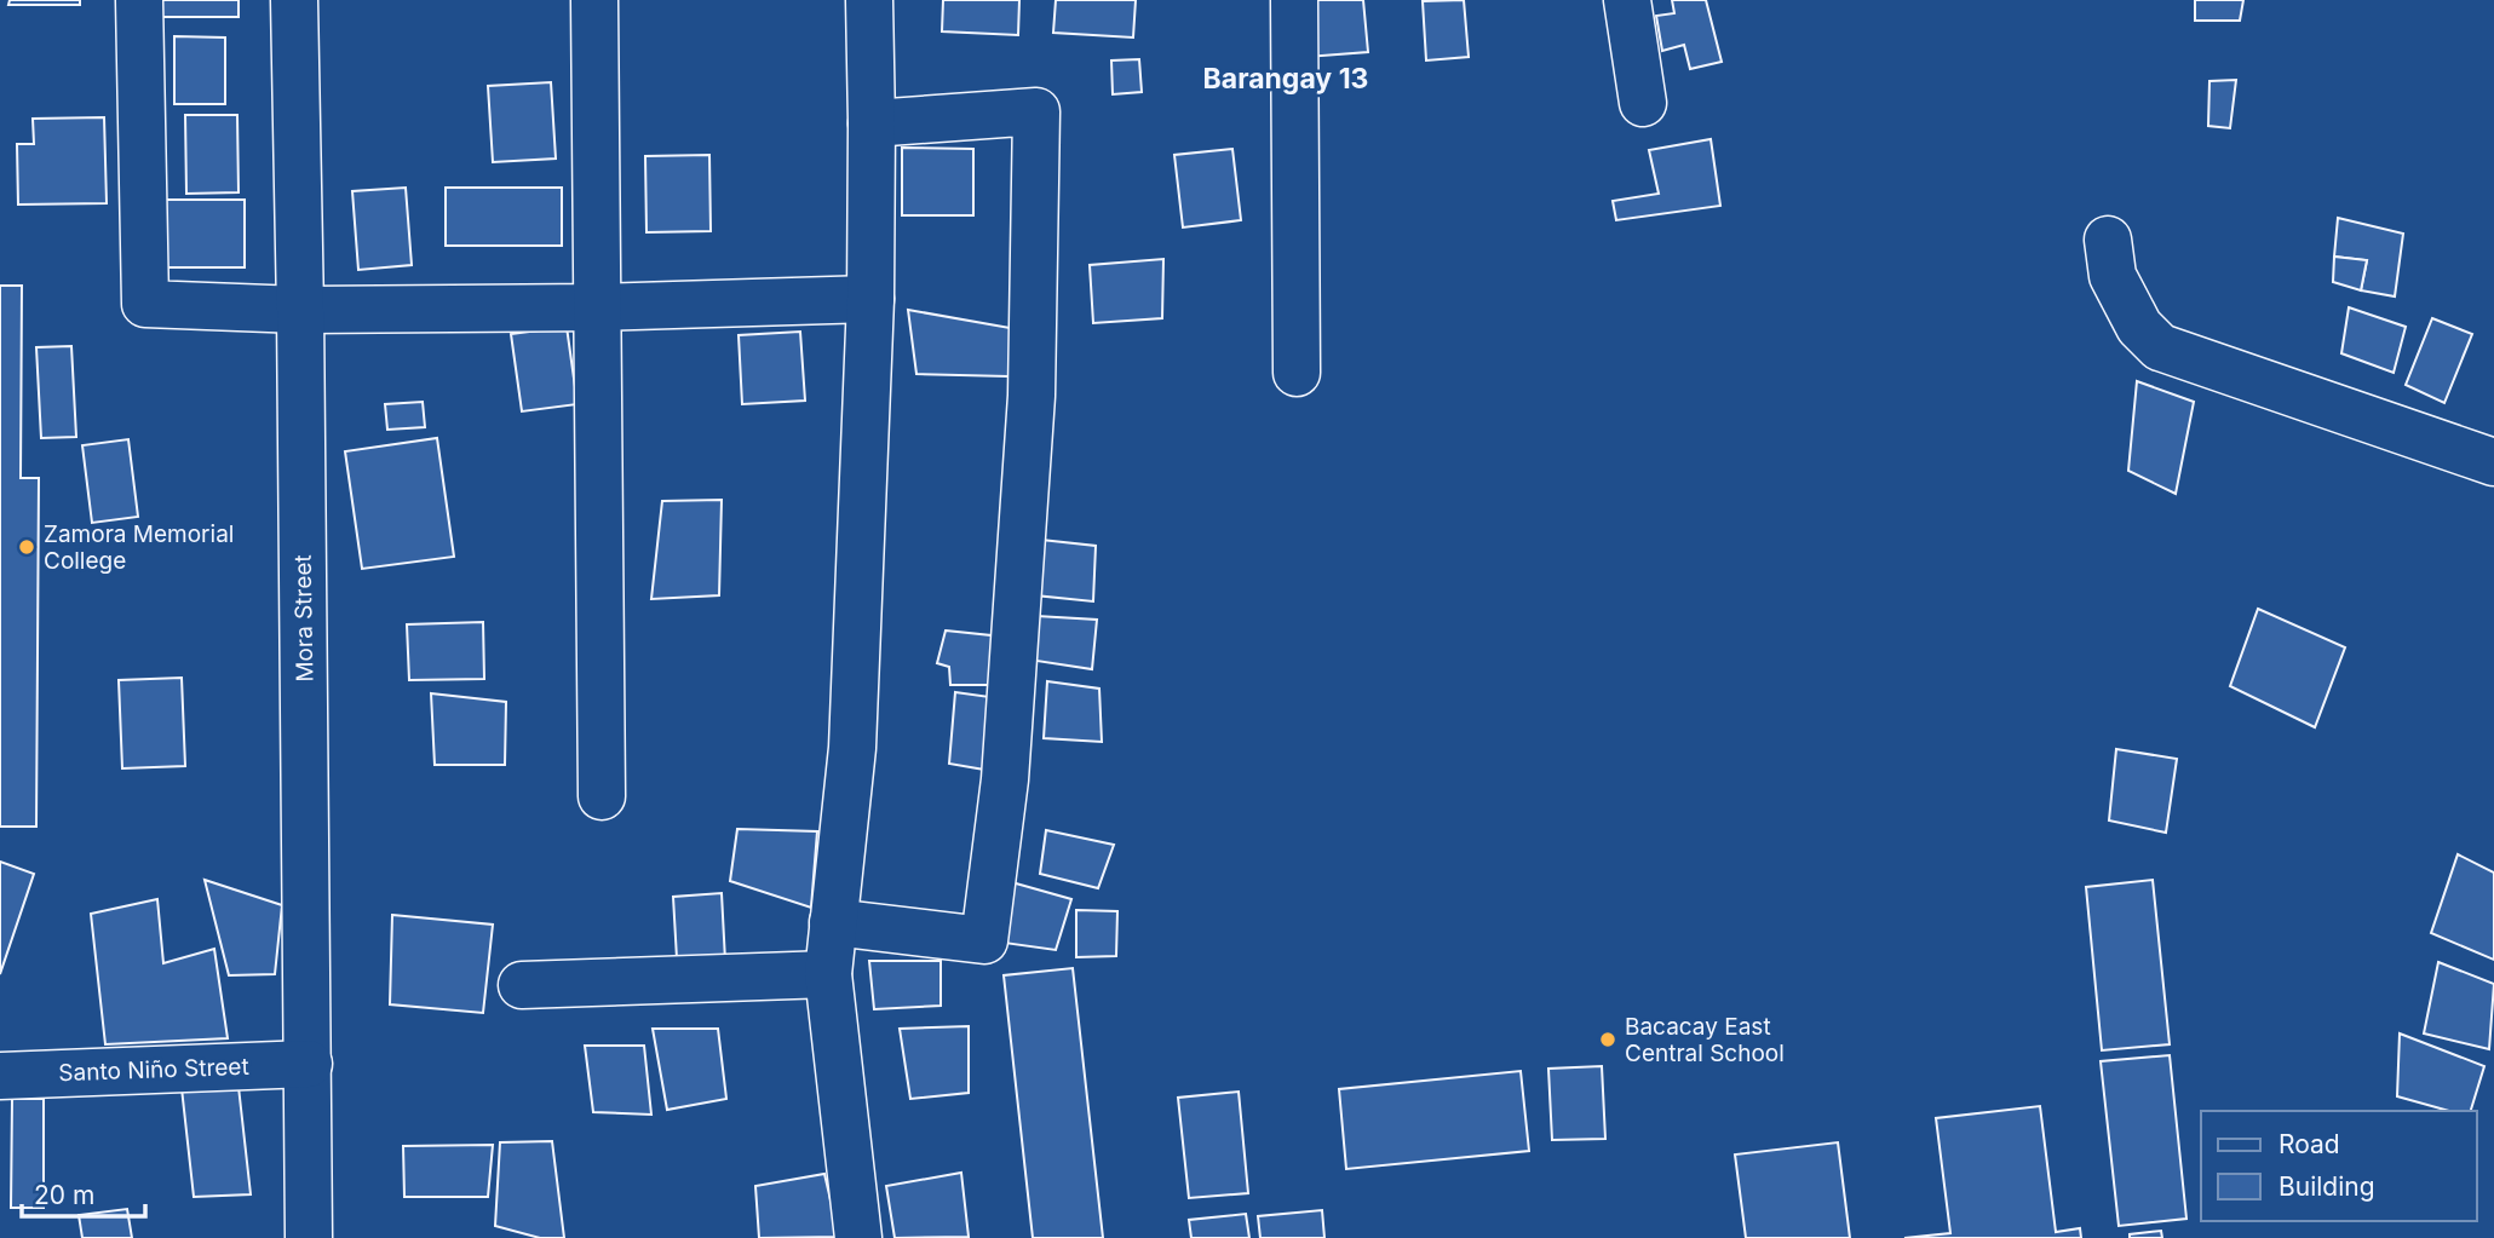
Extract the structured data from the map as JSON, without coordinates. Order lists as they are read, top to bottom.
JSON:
{
  "streets": {
    "street": ["Mora Street", "Santo Niño Street"]
  },
  "crossings": [
    ["Mora Street", "Santo Niño Street"]
  ],
  "districts": ["Barangay 13"],
  "places": ["Zamora Memorial College", "Bacacay East Central School"],
  "legend": ["Road", "Building"],
  "scale_bar": "20 m"
}
